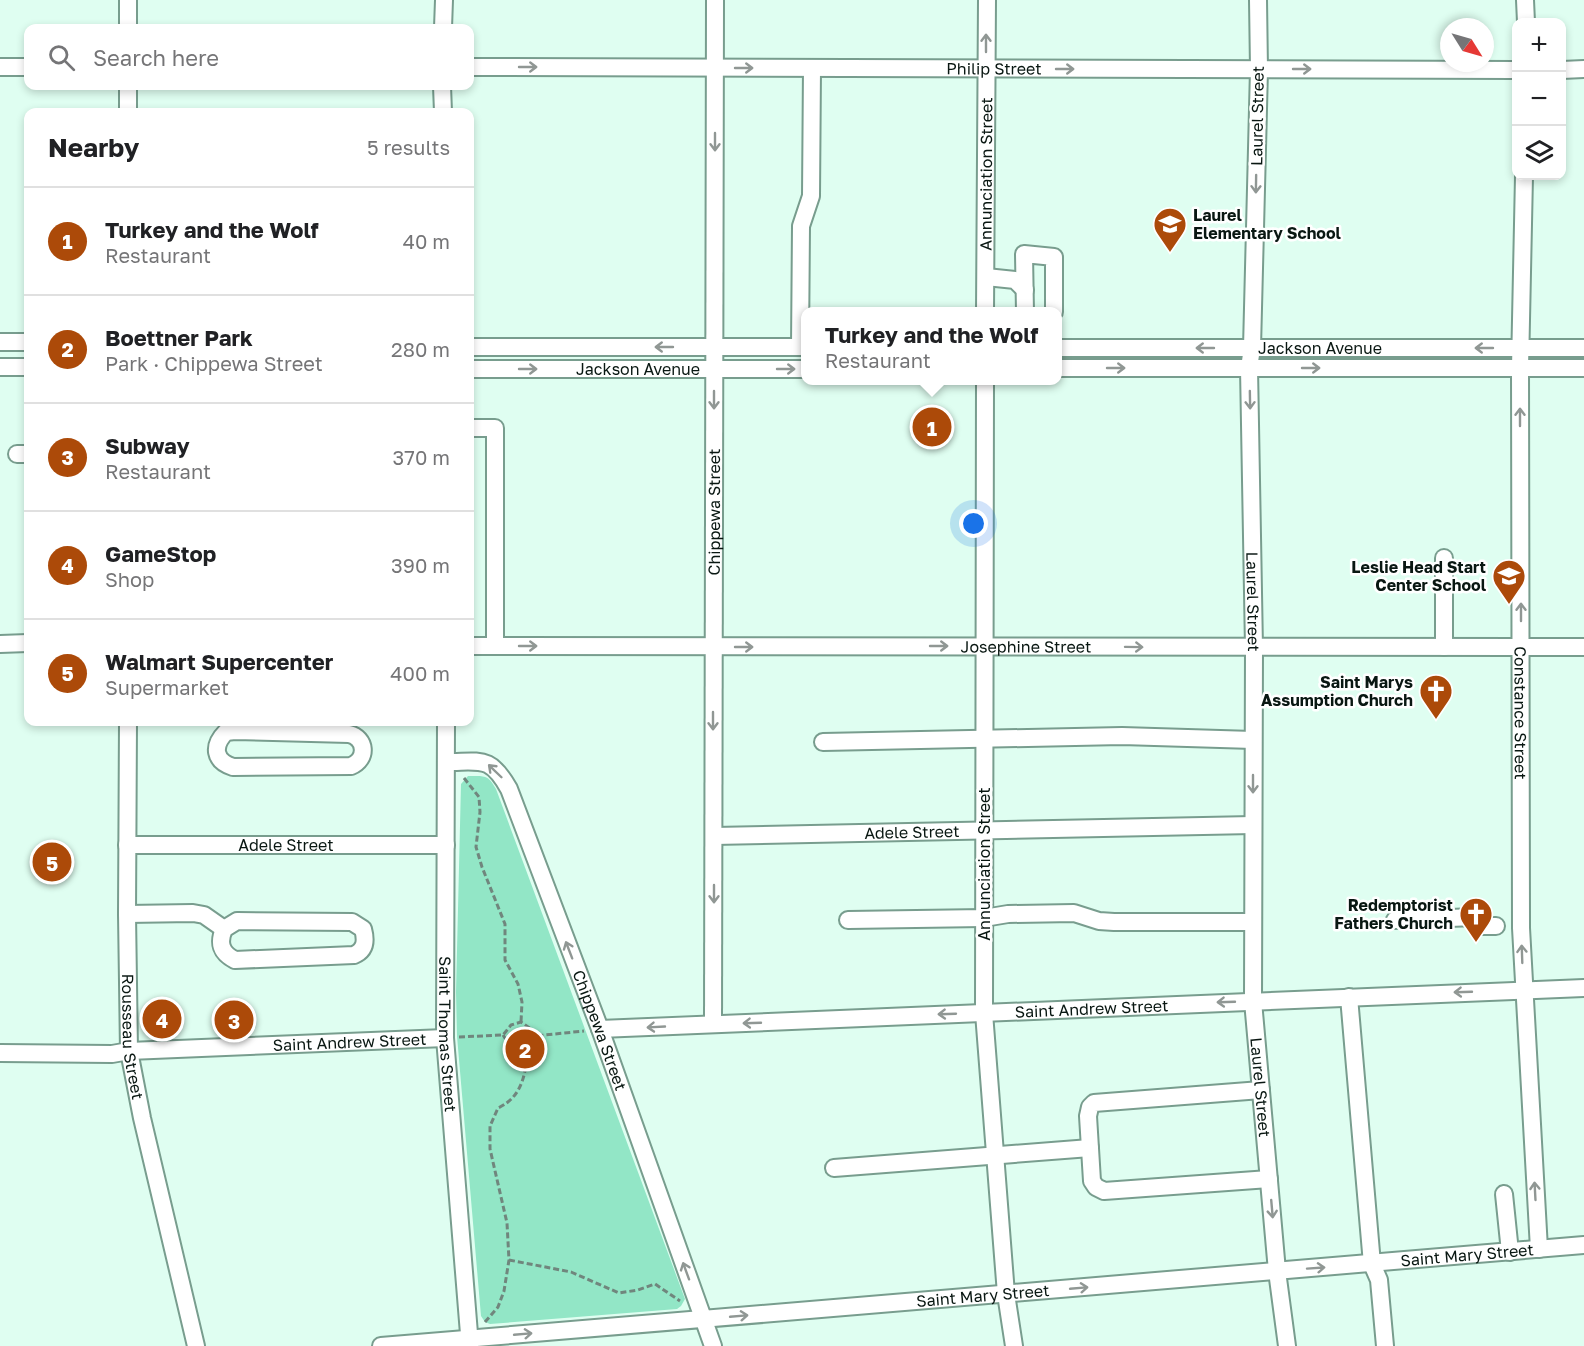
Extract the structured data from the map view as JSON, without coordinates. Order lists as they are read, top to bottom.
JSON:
{
  "streets": {
    "street": [
      "Philip Street",
      "Laurel Street",
      "Annunciation Street",
      "Jackson Avenue",
      "Chippewa Street",
      "Josephine Street",
      "Constance Street",
      "Adele Street",
      "Saint Andrew Street",
      "Saint Thomas Street",
      "Rousseau Street",
      "Saint Mary Street"
    ]
  },
  "crossings": [
    ["Philip Street", "Laurel Street"],
    ["Philip Street", "Annunciation Street"],
    ["Philip Street", "Chippewa Street"],
    ["Laurel Street", "Jackson Avenue"],
    ["Laurel Street", "Josephine Street"],
    ["Laurel Street", "Adele Street"],
    ["Laurel Street", "Saint Andrew Street"],
    ["Laurel Street", "Saint Mary Street"],
    ["Annunciation Street", "Josephine Street"],
    ["Annunciation Street", "Adele Street"],
    ["Annunciation Street", "Saint Andrew Street"],
    ["Annunciation Street", "Saint Mary Street"],
    ["Jackson Avenue", "Chippewa Street"],
    ["Jackson Avenue", "Constance Street"],
    ["Chippewa Street", "Josephine Street"],
    ["Chippewa Street", "Adele Street"],
    ["Chippewa Street", "Saint Andrew Street"],
    ["Chippewa Street", "Saint Thomas Street"],
    ["Chippewa Street", "Saint Mary Street"],
    ["Josephine Street", "Constance Street"],
    ["Constance Street", "Saint Andrew Street"],
    ["Constance Street", "Saint Mary Street"],
    ["Adele Street", "Saint Thomas Street"],
    ["Adele Street", "Rousseau Street"],
    ["Saint Andrew Street", "Saint Thomas Street"],
    ["Saint Andrew Street", "Rousseau Street"],
    ["Saint Thomas Street", "Saint Mary Street"]
  ],
  "one_way": [
    "Philip Street",
    "Laurel Street",
    "Constance Street",
    "Saint Mary Street"
  ],
  "places": {
    "school or university": ["Laurel Elementary School", "Leslie Head Start Center School"],
    "church": ["Saint Marys Assumption Church", "Redemptorist Fathers Church"]
  },
  "north": "bottom right",
  "page": {
    "map_buttons": ["+", "−"],
    "search": "Search here",
    "heading": ["Nearby", "5 results"],
    "list": [
      {
        "mark": "1",
        "name": "Turkey and the Wolf",
        "note": "Restaurant",
        "value": "40 m"
      },
      {
        "mark": "2",
        "name": "Boettner Park",
        "note": "Park · Chippewa Street",
        "value": "280 m"
      },
      {
        "mark": "3",
        "name": "Subway",
        "note": "Restaurant",
        "value": "370 m"
      },
      {
        "mark": "4",
        "name": "GameStop",
        "note": "Shop",
        "value": "390 m"
      },
      {
        "mark": "5",
        "name": "Walmart Supercenter",
        "note": "Supermarket",
        "value": "400 m"
      }
    ],
    "popup": ["Turkey and the Wolf", "Restaurant"],
    "pins": [
      "1",
      "5",
      "4",
      "3",
      "2"
    ]
  }
}
